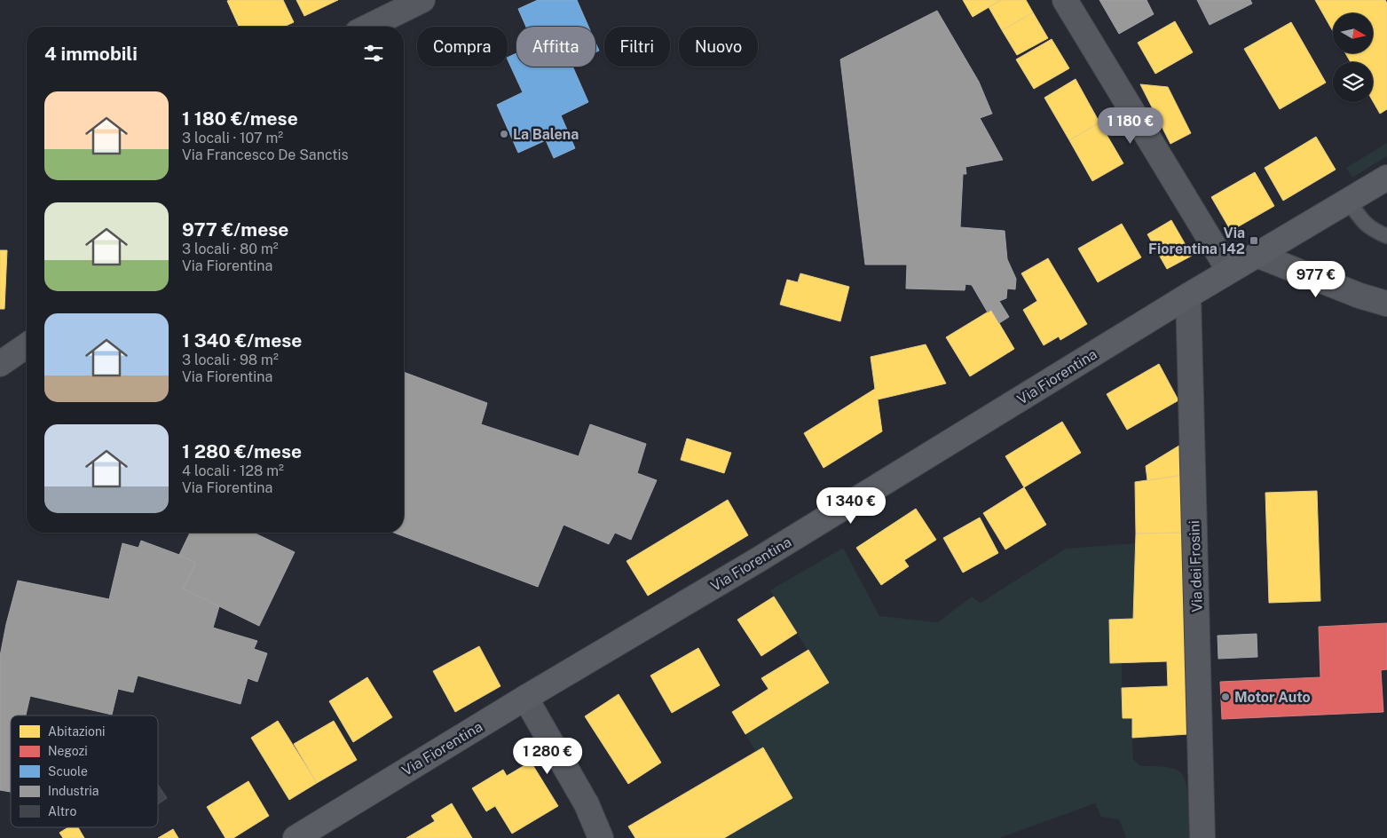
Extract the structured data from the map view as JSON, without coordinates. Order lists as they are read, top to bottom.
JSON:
{
  "streets": {
    "street": ["Via Fiorentina", "Via dei Frosini"]
  },
  "crossings": [
    ["Via Fiorentina", "Via dei Frosini"]
  ],
  "places": {
    "other": ["La Balena", "Motor Auto"],
    "transit": ["Via Fiorentina 142"]
  },
  "legend": [
    "Abitazioni",
    "Negozi",
    "Scuole",
    "Industria",
    "Altro"
  ],
  "north": "right",
  "page": {
    "chip": [
      "Compra",
      "Affitta",
      "Filtri",
      "Nuovo"
    ],
    "heading": "4 immobili",
    "list": [
      {
        "name": "1 180 €/mese",
        "note": "3 locali · 107 m² · Via Francesco De Sanctis"
      },
      {
        "name": "977 €/mese",
        "note": "3 locali · 80 m² · Via Fiorentina"
      },
      {
        "name": "1 340 €/mese",
        "note": "3 locali · 98 m² · Via Fiorentina"
      },
      {
        "name": "1 280 €/mese",
        "note": "4 locali · 128 m² · Via Fiorentina"
      }
    ],
    "price": [
      "1 180 €",
      "977 €",
      "1 340 €",
      "1 280 €"
    ]
  }
}
